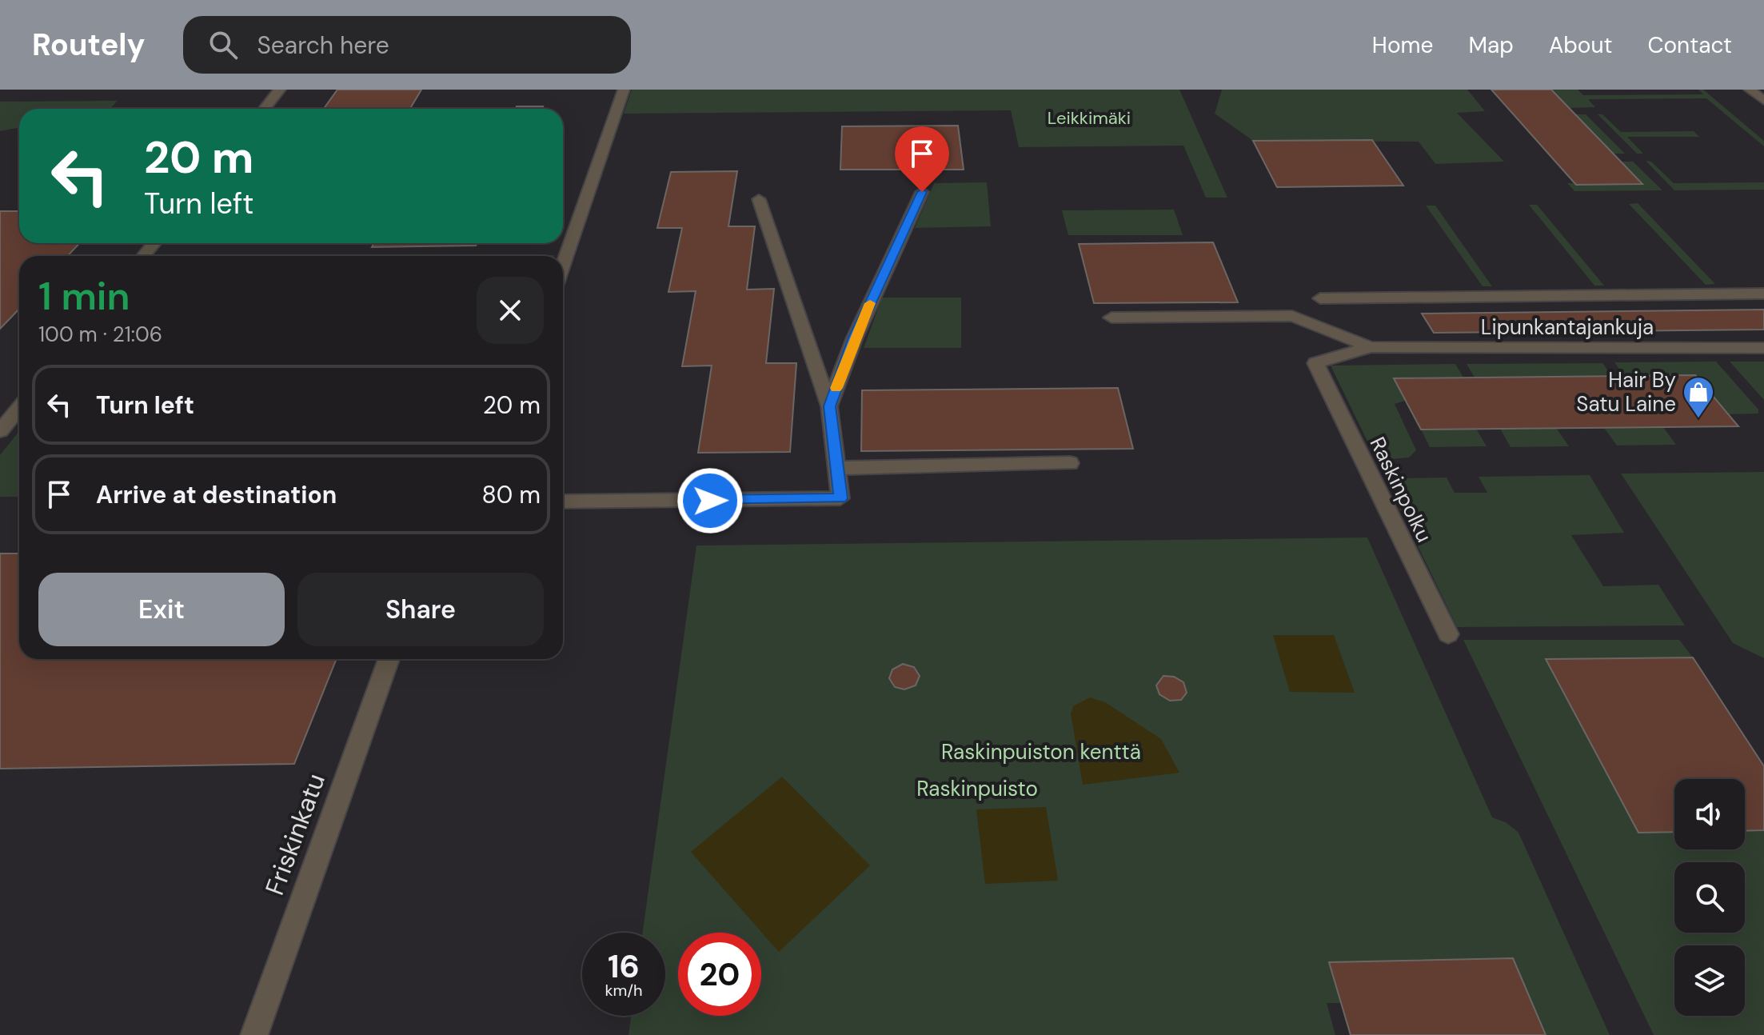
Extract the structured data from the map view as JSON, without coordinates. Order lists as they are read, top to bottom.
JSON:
{
  "streets": {
    "street": ["Lipunkantajankuja", "Raskinpolku", "Friskinkatu"]
  },
  "crossings": [
    ["Lipunkantajankuja", "Raskinpolku"]
  ],
  "parks": ["Leikkimäki", "Raskinpuiston kenttä", "Raskinpuisto"],
  "places": {
    "shop": ["Hair By Satu Laine"]
  },
  "page": {
    "header": "Routely",
    "search": "Search here",
    "nav": [
      "Home",
      "Map",
      "About",
      "Contact"
    ],
    "turn": ["20 m", "Turn left"],
    "heading": ["1 min", "100 m · 21:06"],
    "list": [
      {
        "name": "Turn left",
        "value": "20 m"
      },
      {
        "name": "Arrive at destination",
        "value": "80 m"
      }
    ],
    "buttons": ["Exit", "Share"],
    "speed": "16 km/h",
    "limit": "20"
  }
}
